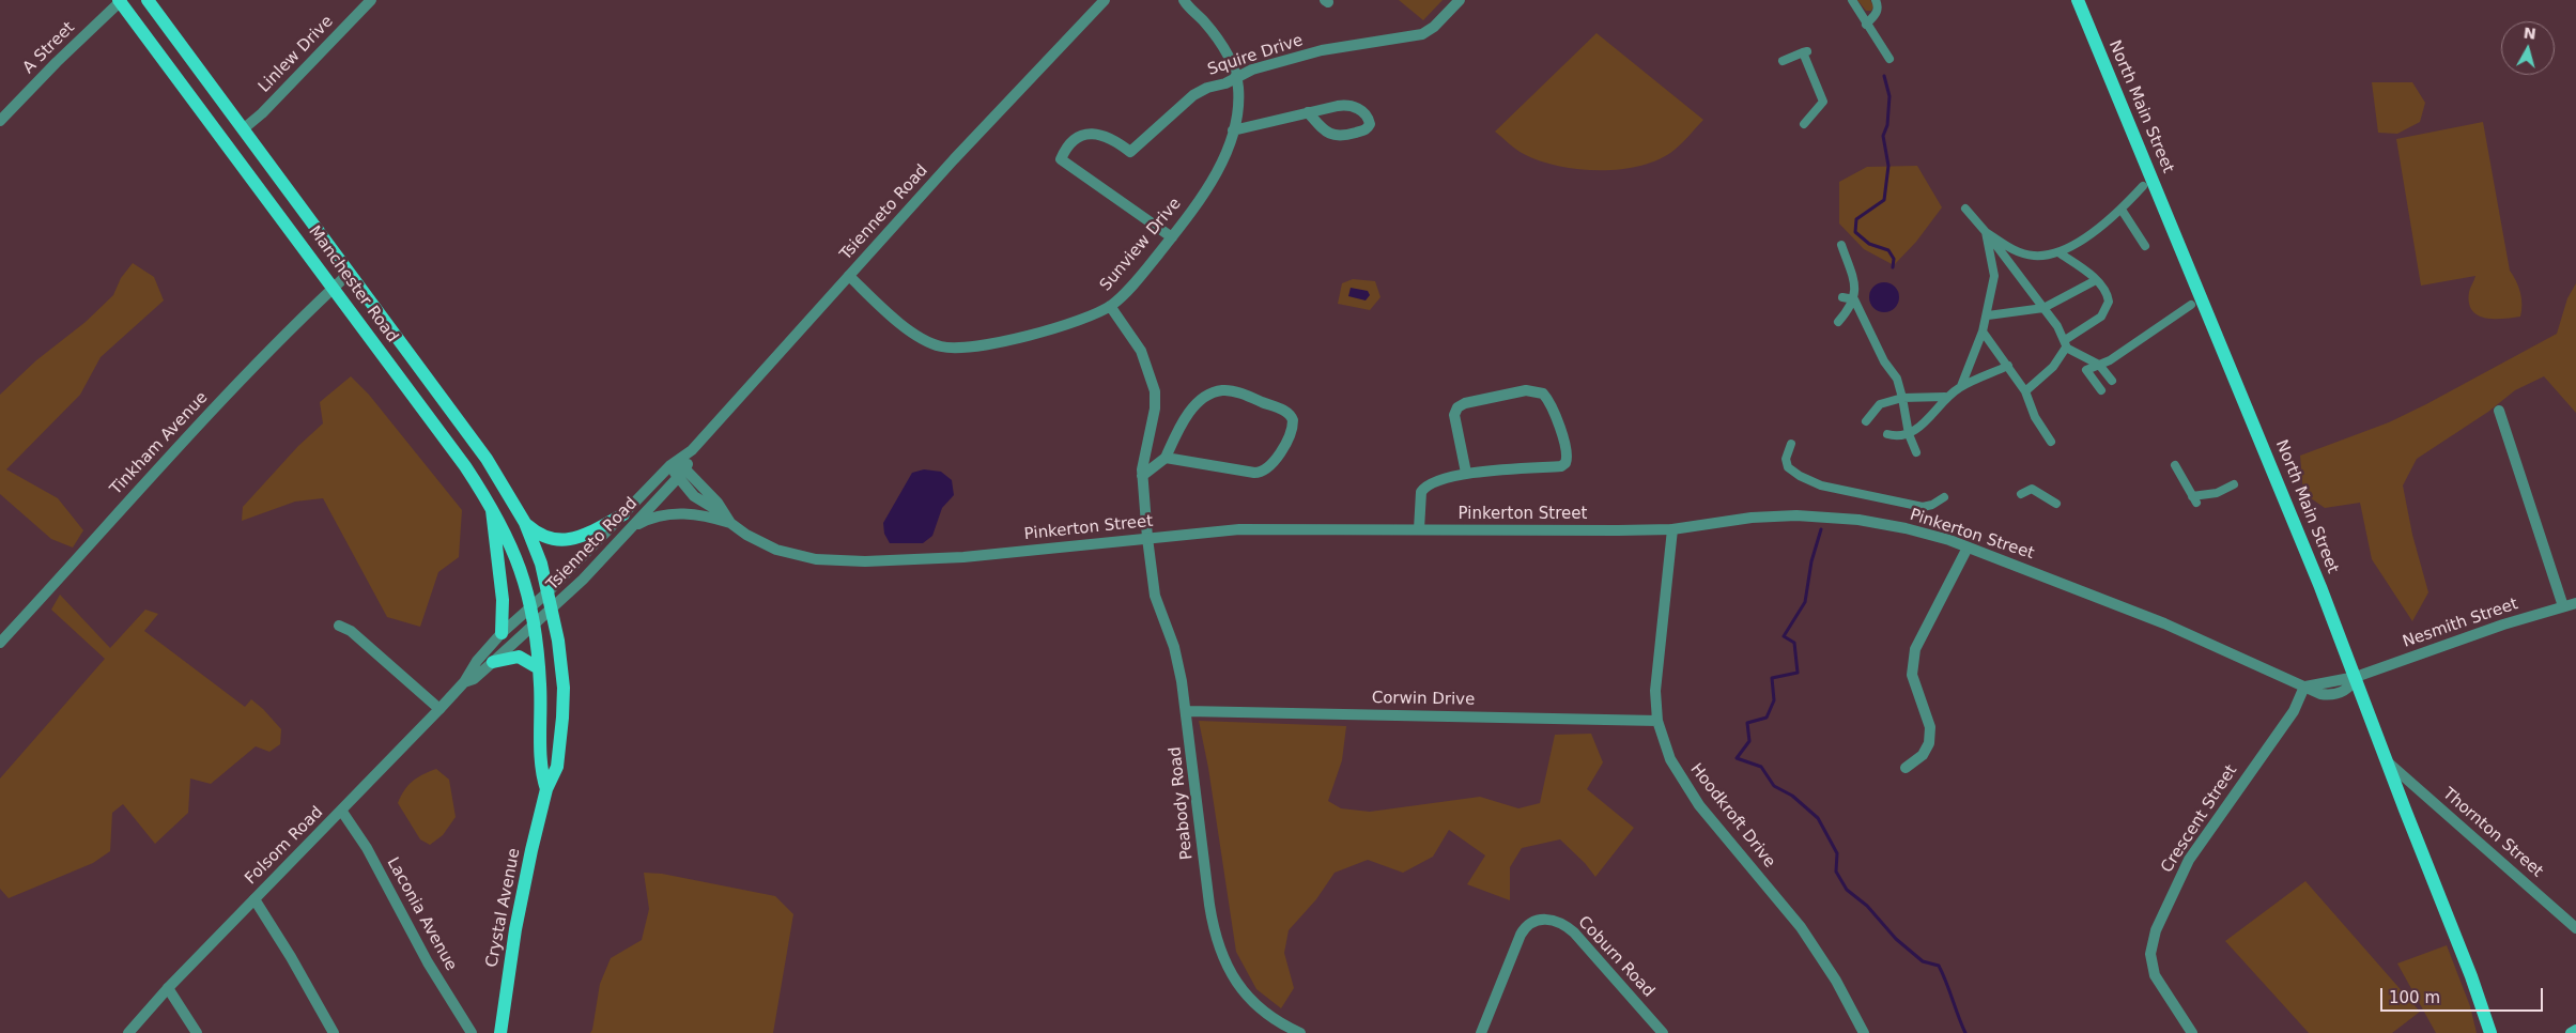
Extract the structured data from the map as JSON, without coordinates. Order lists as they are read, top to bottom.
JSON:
{
  "streets": {
    "main road": ["North Main Street", "Manchester Road", "Crystal Avenue"],
    "street": [
      "A Street",
      "Linlew Drive",
      "Squire Drive",
      "Tsienneto Road",
      "Sunview Drive",
      "Tinkham Avenue",
      "Pinkerton Street",
      "Nesmith Street",
      "Corwin Drive",
      "Peabody Road",
      "Hoodkroft Drive",
      "Crescent Street",
      "Thornton Street",
      "Folsom Road",
      "Laconia Avenue",
      "Coburn Road"
    ]
  },
  "crossings": [
    ["A Street", "Manchester Road"],
    ["Linlew Drive", "Manchester Road"],
    ["Squire Drive", "Sunview Drive"],
    ["North Main Street", "Pinkerton Street"],
    ["North Main Street", "Nesmith Street"],
    ["North Main Street", "Thornton Street"],
    ["Tsienneto Road", "Sunview Drive"],
    ["Tsienneto Road", "Manchester Road"],
    ["Tsienneto Road", "Pinkerton Street"],
    ["Tsienneto Road", "Folsom Road"],
    ["Tsienneto Road", "Crystal Avenue"],
    ["Sunview Drive", "Peabody Road"],
    ["Manchester Road", "Tinkham Avenue"],
    ["Manchester Road", "Folsom Road"],
    ["Manchester Road", "Crystal Avenue"],
    ["Pinkerton Street", "Nesmith Street"],
    ["Pinkerton Street", "Peabody Road"],
    ["Pinkerton Street", "Hoodkroft Drive"],
    ["Pinkerton Street", "Crescent Street"],
    ["Corwin Drive", "Peabody Road"],
    ["Corwin Drive", "Hoodkroft Drive"],
    ["Folsom Road", "Crystal Avenue"],
    ["Folsom Road", "Laconia Avenue"]
  ],
  "scale_bar": "100 m",
  "north": "top"
}
